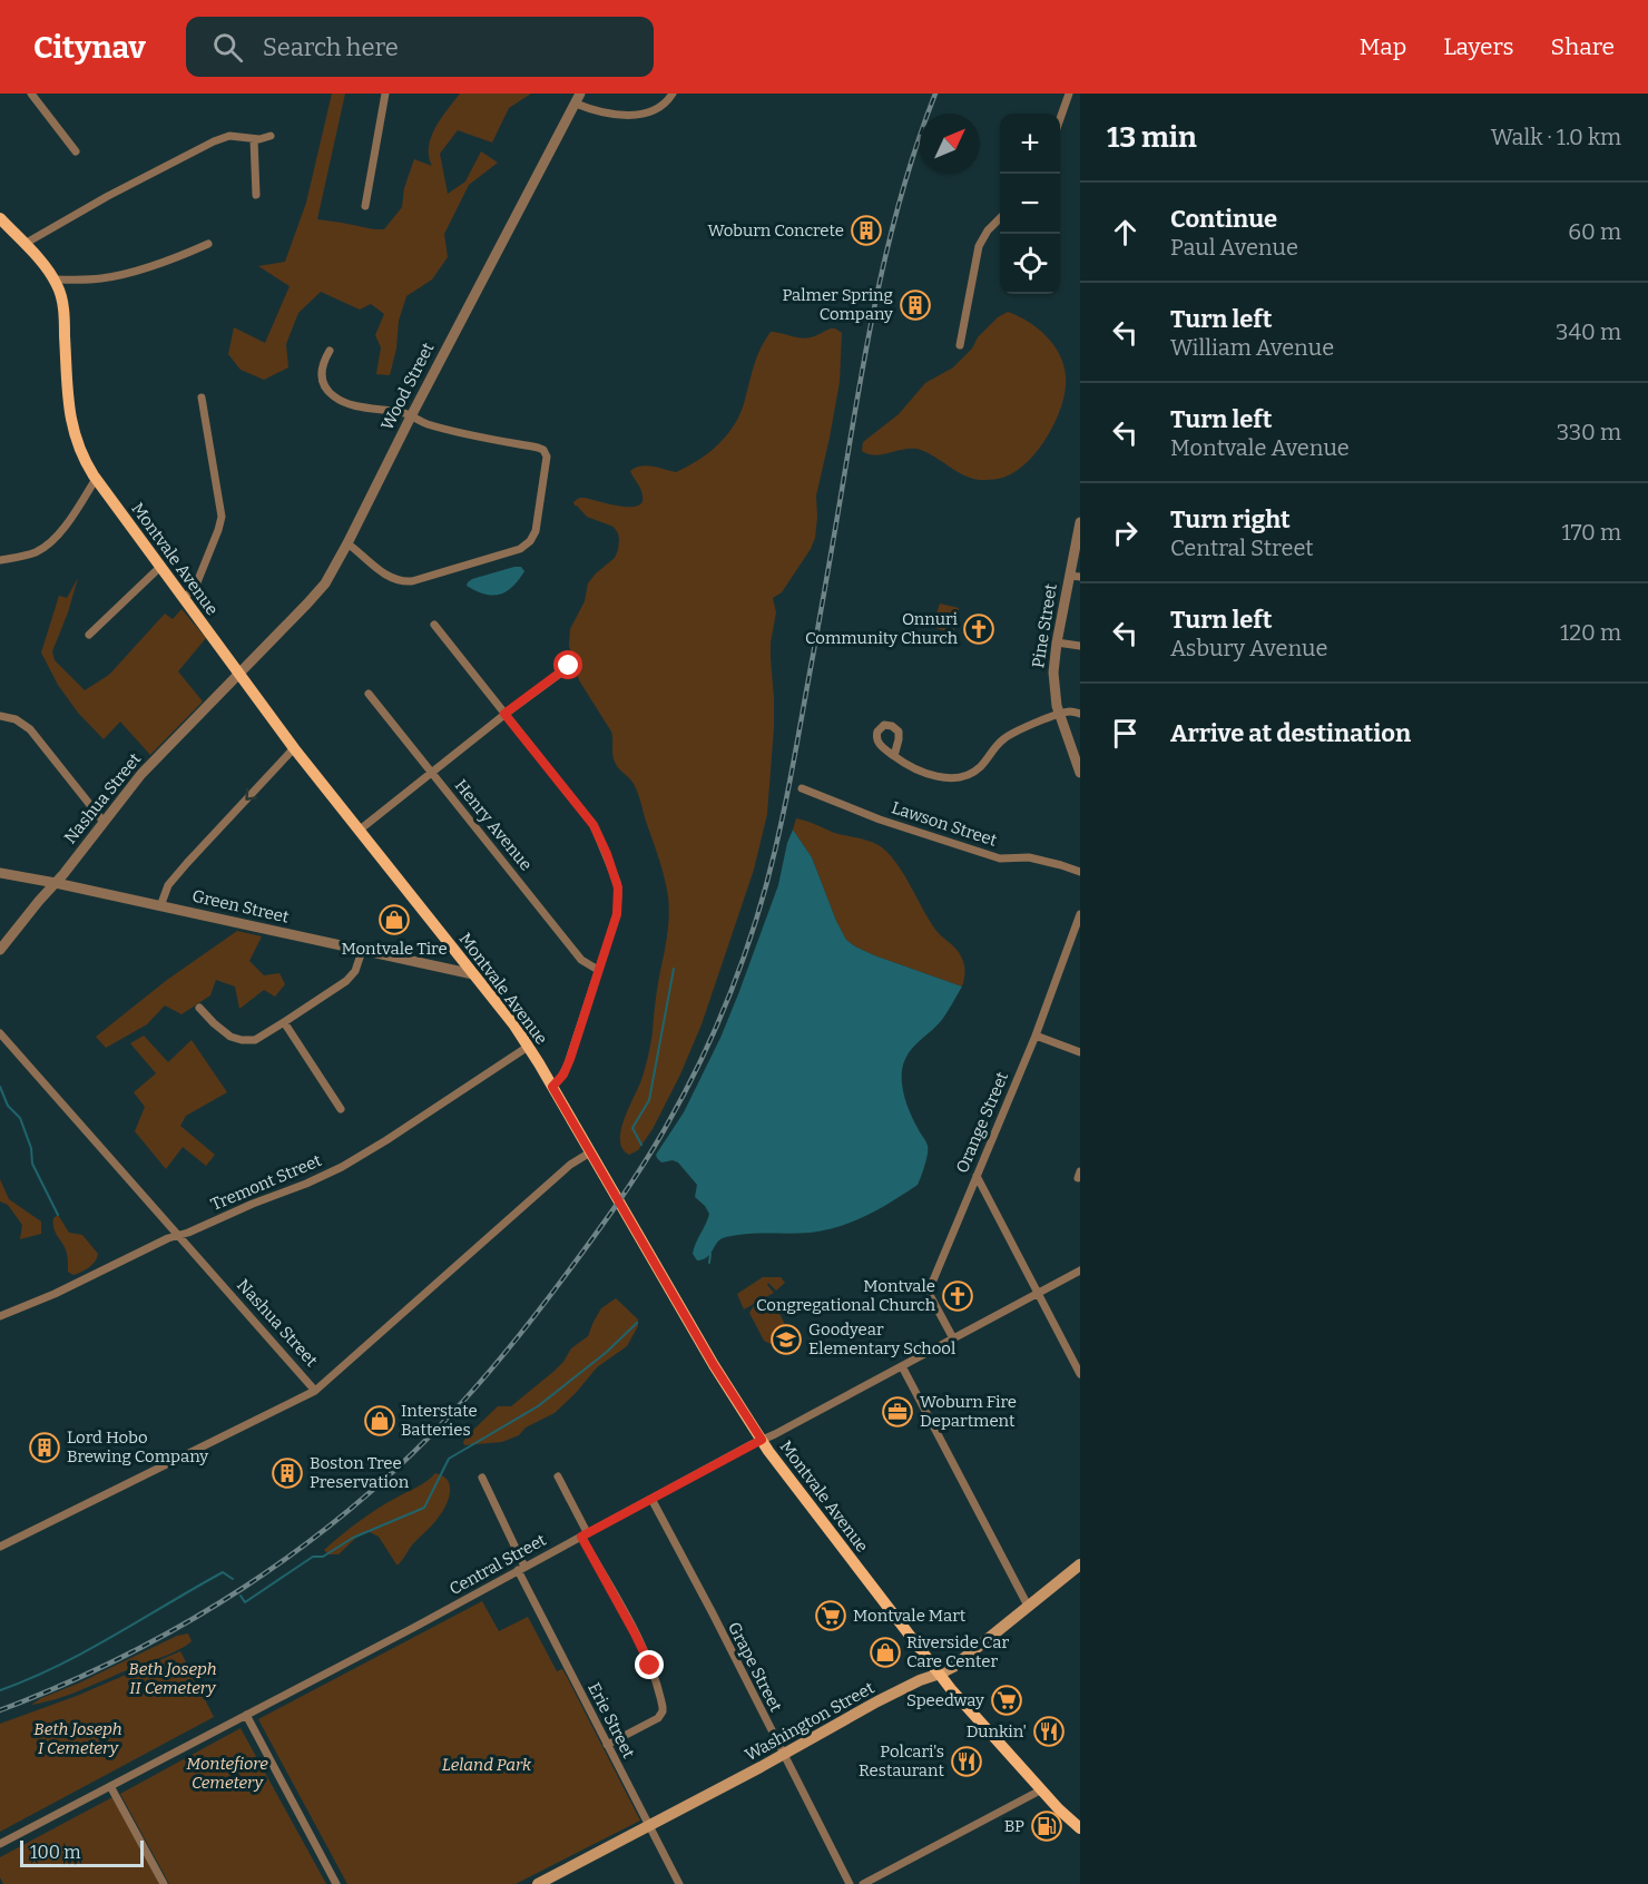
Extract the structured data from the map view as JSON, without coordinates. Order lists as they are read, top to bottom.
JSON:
{
  "streets": {
    "main road": ["Montvale Avenue", "Washington Street"],
    "street": [
      "Wood Street",
      "Pine Street",
      "Nashua Street",
      "Lawson Street",
      "Henry Avenue",
      "Green Street",
      "Orange Street",
      "Tremont Street",
      "Central Street",
      "Grape Street",
      "Erie Street"
    ]
  },
  "crossings": [
    ["Wood Street", "Montvale Avenue"],
    ["Wood Street", "Nashua Street"],
    ["Montvale Avenue", "Nashua Street"],
    ["Montvale Avenue", "Green Street"],
    ["Montvale Avenue", "Tremont Street"],
    ["Montvale Avenue", "Central Street"],
    ["Montvale Avenue", "Washington Street"],
    ["Nashua Street", "Green Street"],
    ["Nashua Street", "Tremont Street"],
    ["Orange Street", "Central Street"],
    ["Central Street", "Grape Street"],
    ["Central Street", "Erie Street"],
    ["Grape Street", "Washington Street"],
    ["Erie Street", "Washington Street"]
  ],
  "parks": [
    "Beth Joseph II Cemetery",
    "Beth Joseph I Cemetery",
    "Montefiore Cemetery",
    "Leland Park"
  ],
  "places": {
    "building": [
      "Woburn Concrete",
      "Palmer Spring Company",
      "Lord Hobo Brewing Company",
      "Boston Tree Preservation"
    ],
    "church": ["Onnuri Community Church", "Montvale Congregational Church"],
    "shop": ["Montvale Tire", "Interstate Batteries", "Riverside Car Care Center"],
    "school or university": ["Goodyear Elementary School"],
    "office": ["Woburn Fire Department"],
    "supermarket": ["Montvale Mart", "Speedway"],
    "restaurant": ["Dunkin'", "Polcari's Restaurant"],
    "fuel station": ["BP"]
  },
  "scale_bar": "100 m",
  "north": "top right",
  "page": {
    "header": "Citynav",
    "search": "Search here",
    "nav": ["Map", "Layers", "Share"],
    "heading": ["13 min", "Walk · 1.0 km"],
    "map_buttons": ["+", "−"],
    "list": [
      ["Continue", "Paul Avenue", "60 m"],
      ["Turn left", "William Avenue", "340 m"],
      ["Turn left", "Montvale Avenue", "330 m"],
      ["Turn right", "Central Street", "170 m"],
      ["Turn left", "Asbury Avenue", "120 m"],
      "Arrive at destination"
    ],
    "scale": "100 m"
  }
}
